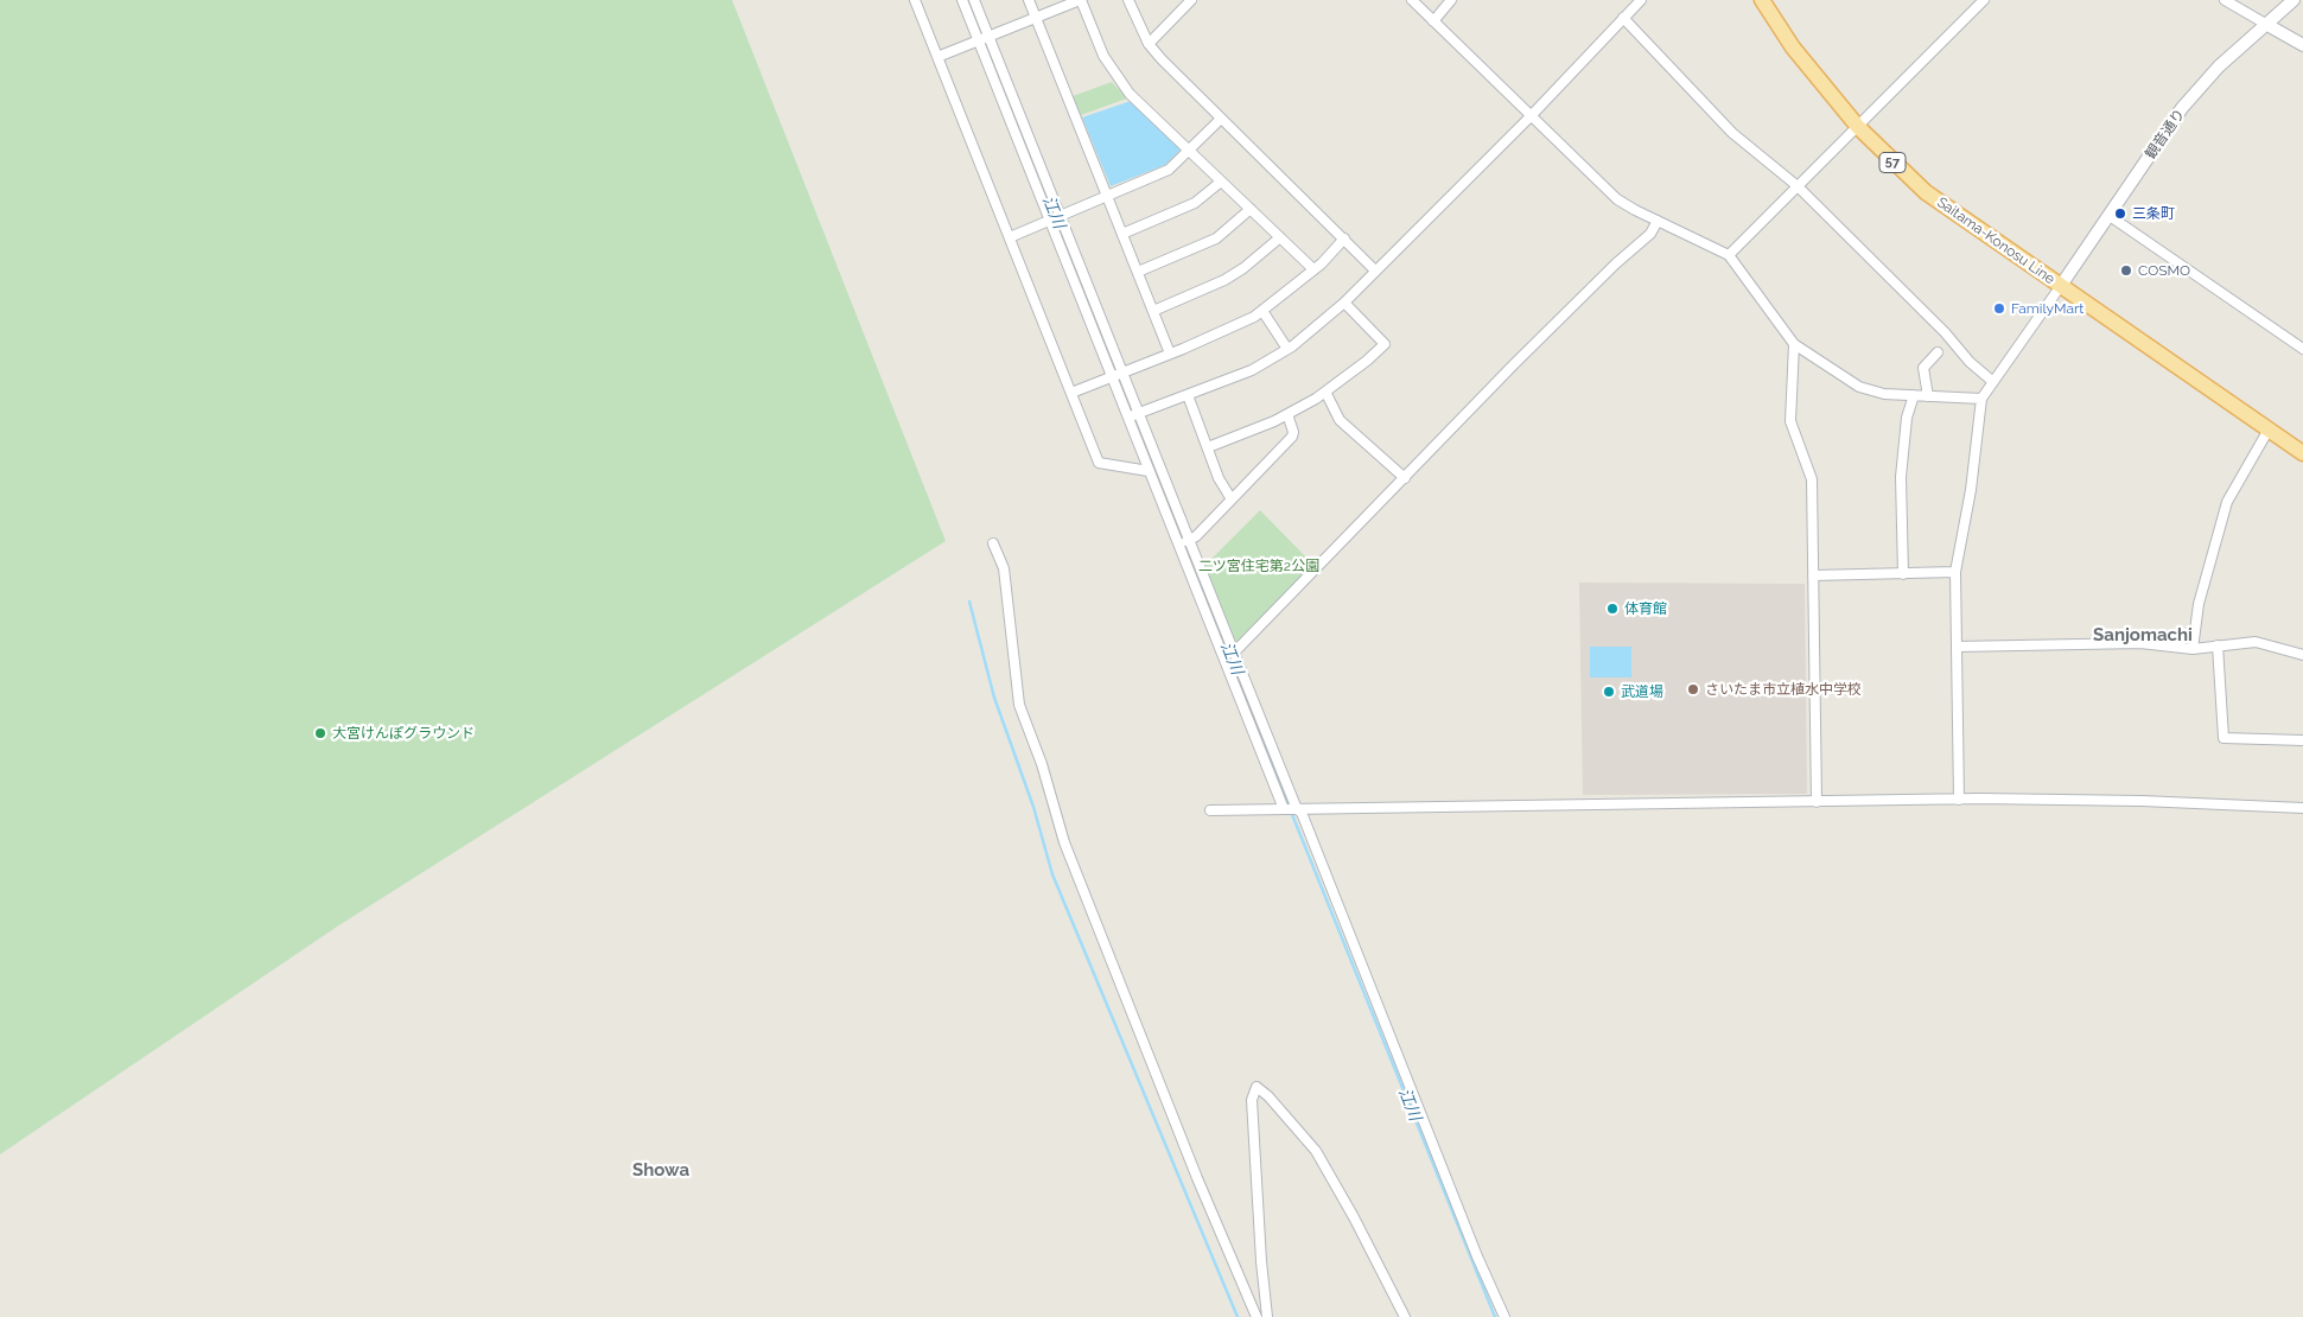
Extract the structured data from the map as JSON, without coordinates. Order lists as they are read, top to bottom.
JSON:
{
  "streets": {
    "main road": ["57", "Saitama-Konosu Line"],
    "street": ["観音通り"]
  },
  "crossings": [
    ["観音通り", "Saitama-Konosu Line"]
  ],
  "districts": ["Sanjomachi", "Showa"],
  "water": ["江川"],
  "parks": ["二ツ宮住宅第2公園"],
  "places": [
    "三条町",
    "COSMO",
    "FamilyMart",
    "体育館",
    "さいたま市立植水中学校",
    "武道場",
    "大宮けんぽグラウンド"
  ]
}
